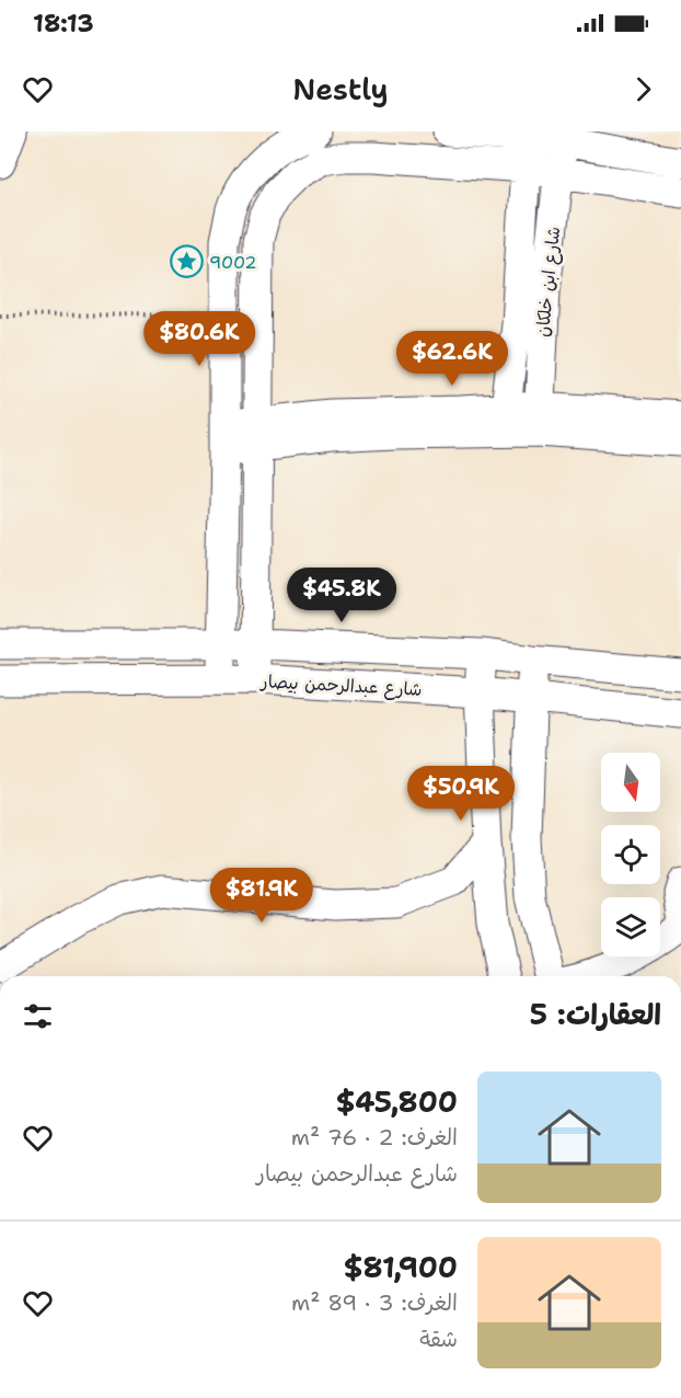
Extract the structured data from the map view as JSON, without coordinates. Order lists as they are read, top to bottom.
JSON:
{
  "streets": {
    "street": ["شارع ابن خلكان", "شارع عبدالرحمن بيصار"]
  },
  "places": {
    "place": ["9002"]
  },
  "north": "bottom",
  "page": {
    "status": "18:13",
    "header": "Nestly",
    "price": [
      "$80.6K",
      "$62.6K",
      "$45.8K",
      "$50.9K",
      "$81.9K"
    ],
    "heading": "العقارات: 5",
    "list": [
      {
        "name": "$45,800",
        "note": "الغرف: 2 · 76 m² · شارع عبدالرحمن بيصار"
      },
      {
        "name": "$81,900",
        "note": "الغرف: 3 · 89 m² · شقة"
      }
    ]
  }
}
